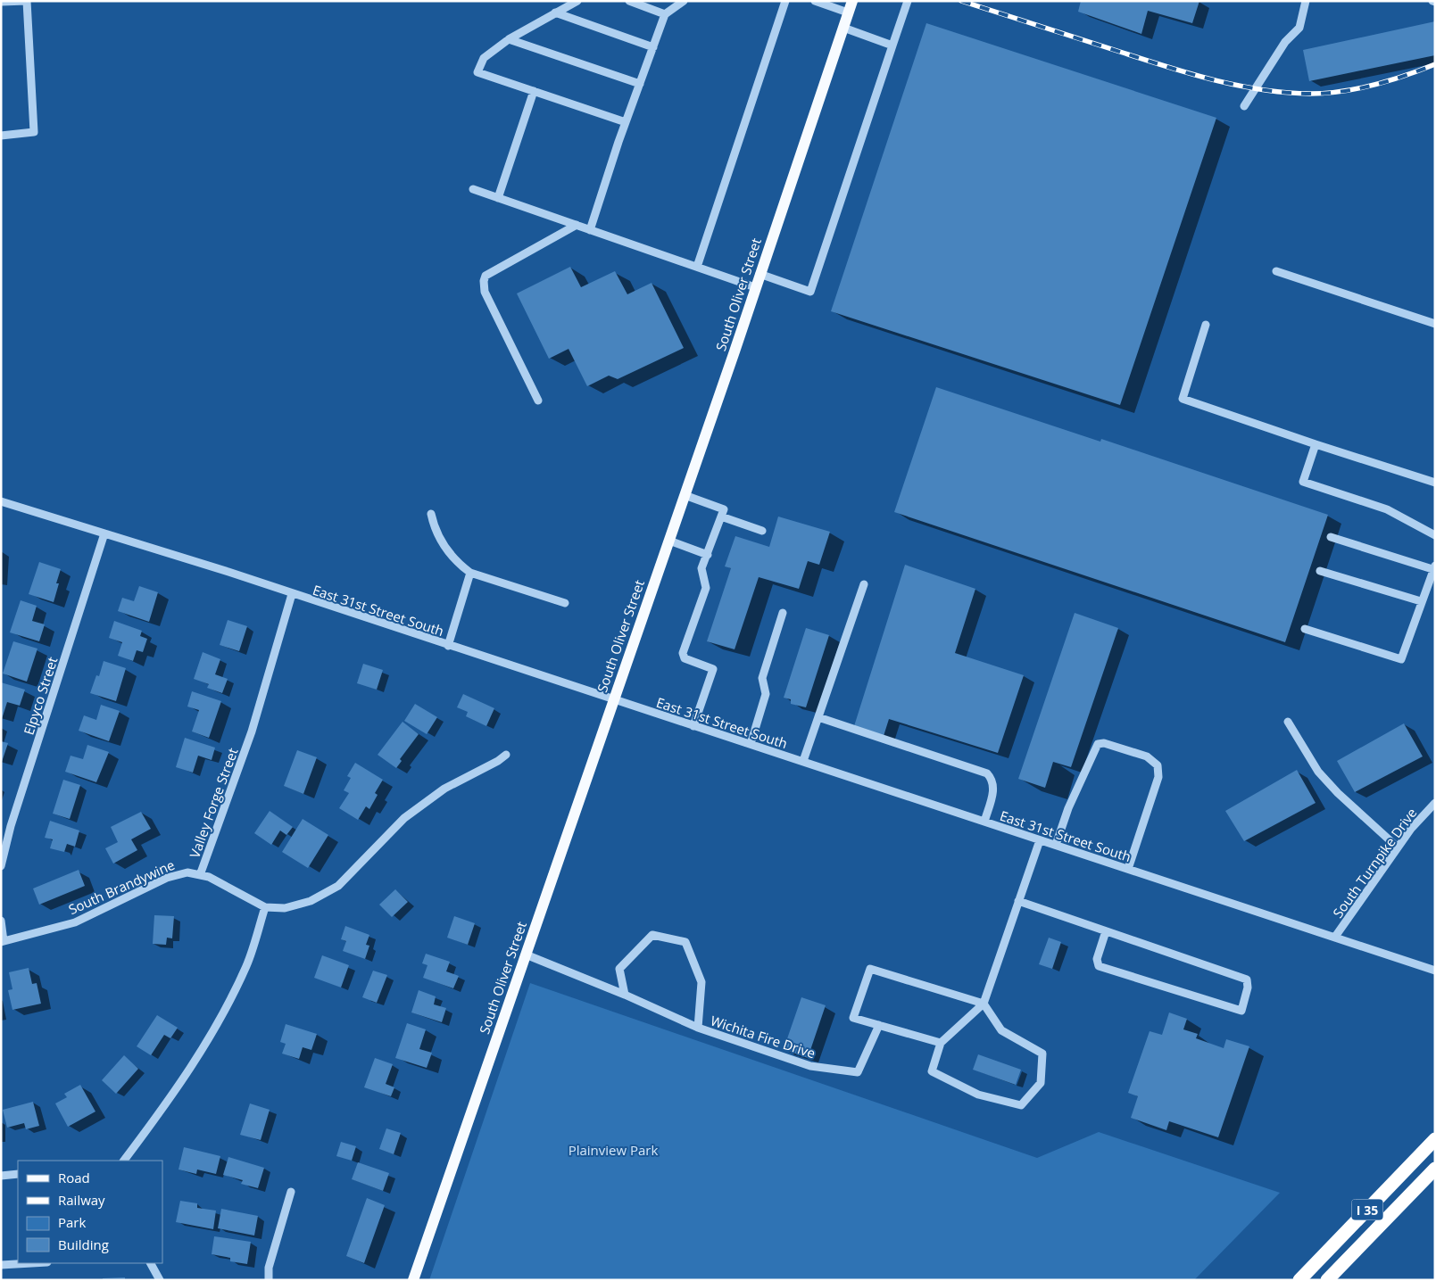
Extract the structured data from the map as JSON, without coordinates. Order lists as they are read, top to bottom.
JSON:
{
  "streets": {
    "highway": ["I 35"],
    "main road": ["South Oliver Street"],
    "street": [
      "East 31st Street South",
      "Elpyco Street",
      "Valley Forge Street",
      "South Turnpike Drive",
      "South Brandywine",
      "Wichita Fire Drive"
    ]
  },
  "crossings": [
    ["South Oliver Street", "East 31st Street South"],
    ["East 31st Street South", "Elpyco Street"],
    ["East 31st Street South", "Valley Forge Street"],
    ["East 31st Street South", "South Turnpike Drive"],
    ["Valley Forge Street", "South Brandywine"]
  ],
  "parks": ["Plainview Park"],
  "legend": [
    "Road",
    "Railway",
    "Park",
    "Building"
  ]
}
